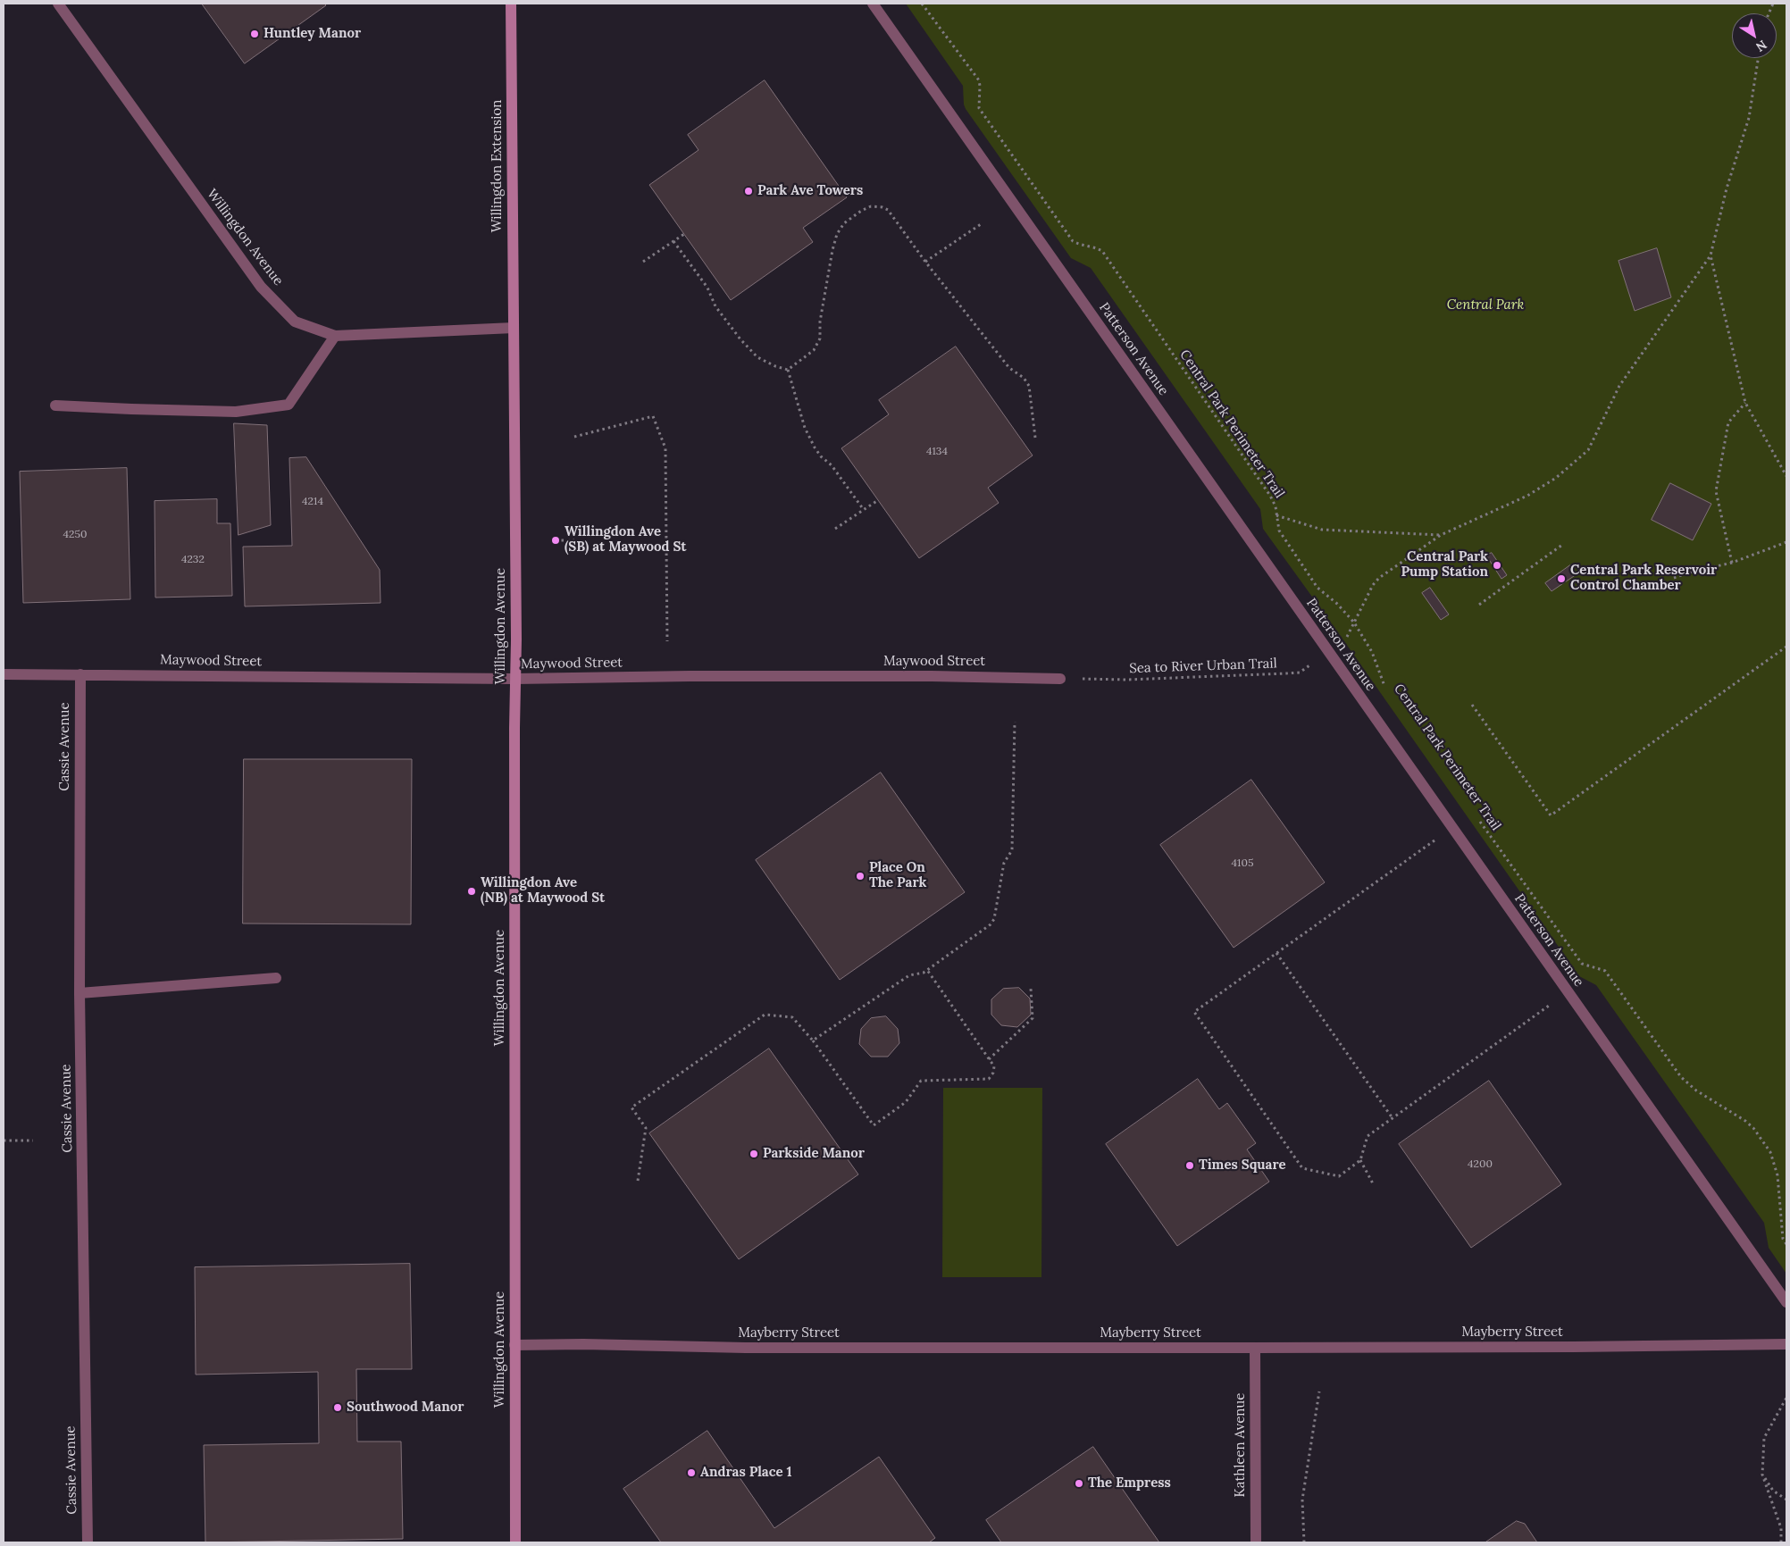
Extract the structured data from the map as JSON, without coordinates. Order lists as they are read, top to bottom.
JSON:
{
  "streets": {
    "main road": ["Willingdon Extension", "Willingdon Avenue"],
    "street": [
      "Patterson Avenue",
      "Maywood Street",
      "Cassie Avenue",
      "Mayberry Street",
      "Kathleen Avenue"
    ],
    "path": ["Central Park Perimeter Trail", "Sea to River Urban Trail"]
  },
  "crossings": [
    ["Willingdon Extension", "Willingdon Avenue"],
    ["Willingdon Avenue", "Maywood Street"],
    ["Willingdon Avenue", "Mayberry Street"],
    ["Maywood Street", "Sea to River Urban Trail"],
    ["Maywood Street", "Cassie Avenue"],
    ["Mayberry Street", "Kathleen Avenue"]
  ],
  "parks": ["Central Park"],
  "places": [
    "Huntley Manor",
    "Park Ave Towers",
    "Willingdon Ave (SB) at Maywood St",
    "Central Park Pump Station",
    "Central Park Reservoir Control Chamber",
    "Place On The Park",
    "Willingdon Ave (NB) at Maywood St",
    "Parkside Manor",
    "Times Square",
    "Southwood Manor",
    "Andras Place 1",
    "The Empress"
  ],
  "house_numbers": [
    "4134",
    "4214",
    "4250",
    "4232",
    "4105",
    "4200"
  ],
  "north": "bottom right"
}
